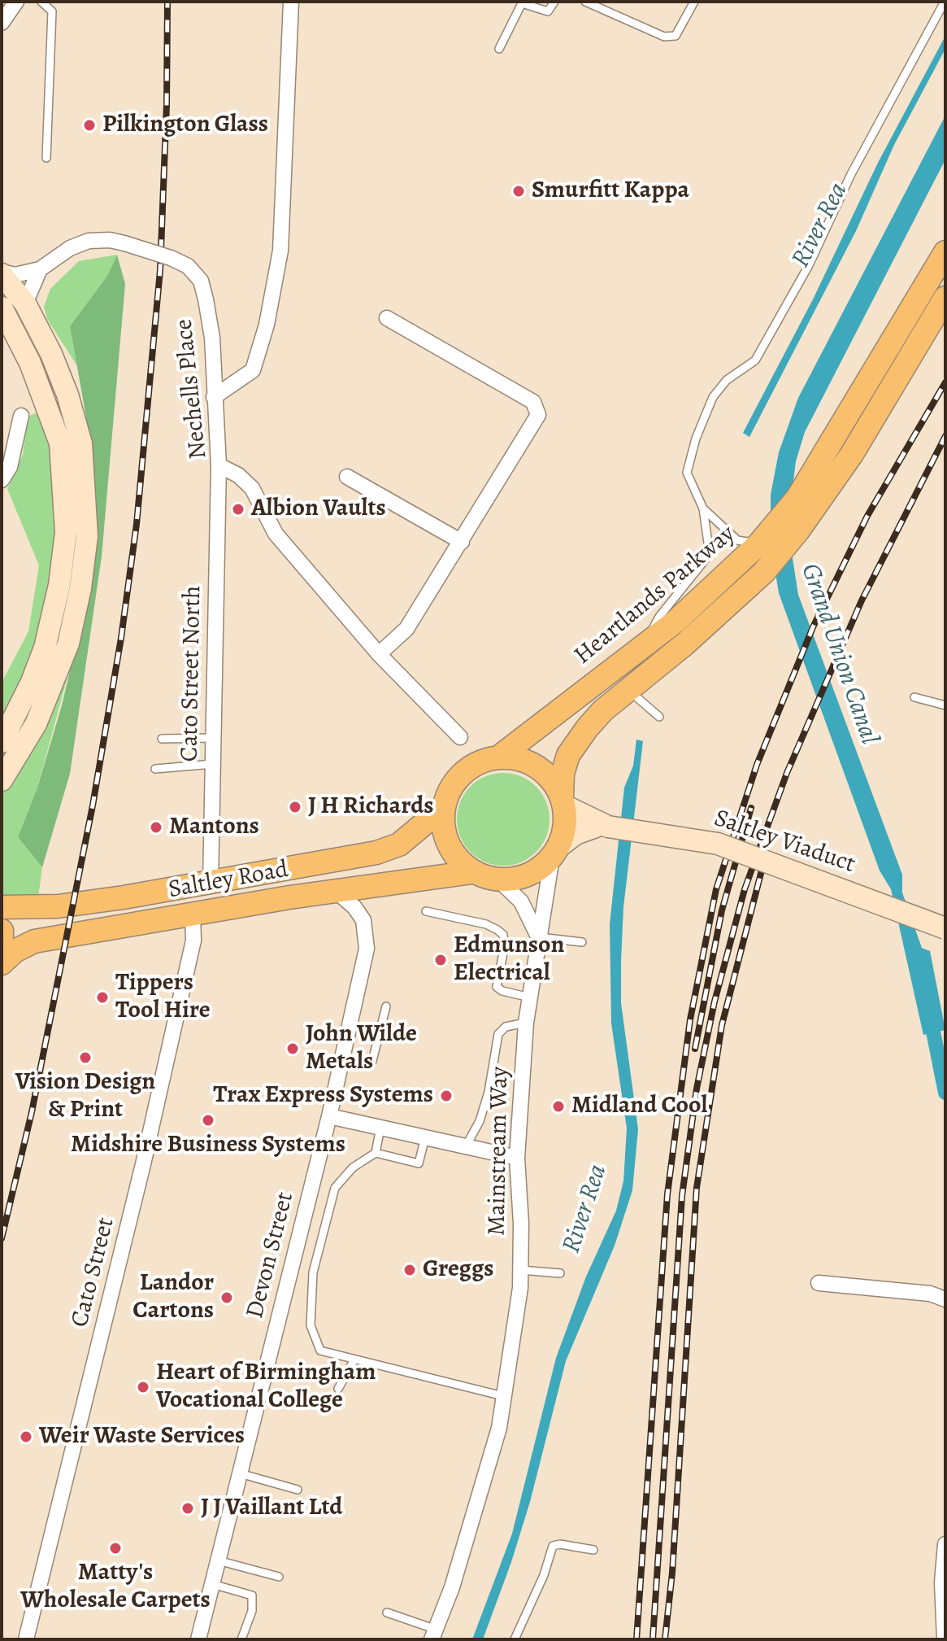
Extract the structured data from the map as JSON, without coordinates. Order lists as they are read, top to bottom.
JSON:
{
  "streets": {
    "main road": ["Heartlands Parkway", "Saltley Viaduct", "Saltley Road"],
    "street": [
      "Nechells Place",
      "Cato Street North",
      "Mainstream Way",
      "Devon Street",
      "Cato Street"
    ]
  },
  "crossings": [
    ["Nechells Place", "Cato Street North"],
    ["Heartlands Parkway", "Saltley Viaduct"],
    ["Heartlands Parkway", "Saltley Road"],
    ["Heartlands Parkway", "Mainstream Way"],
    ["Cato Street North", "Saltley Road"],
    ["Saltley Viaduct", "Saltley Road"],
    ["Saltley Viaduct", "Mainstream Way"],
    ["Saltley Road", "Mainstream Way"],
    ["Saltley Road", "Devon Street"],
    ["Saltley Road", "Cato Street"]
  ],
  "water": ["River Rea", "Grand Union Canal"],
  "places": [
    "Pilkington Glass",
    "Smurfitt Kappa",
    "Albion Vaults",
    "J H Richards",
    "Mantons",
    "Edmunson Electrical",
    "Tippers Tool Hire",
    "John Wilde Metals",
    "Vision Design & Print",
    "Trax Express Systems",
    "Midland Cool",
    "Midshire Business Systems",
    "Greggs",
    "Landor Cartons",
    "Heart of Birmingham Vocational College",
    "Weir Waste Services",
    "J J Vaillant Ltd",
    "Matty's Wholesale Carpets"
  ]
}
